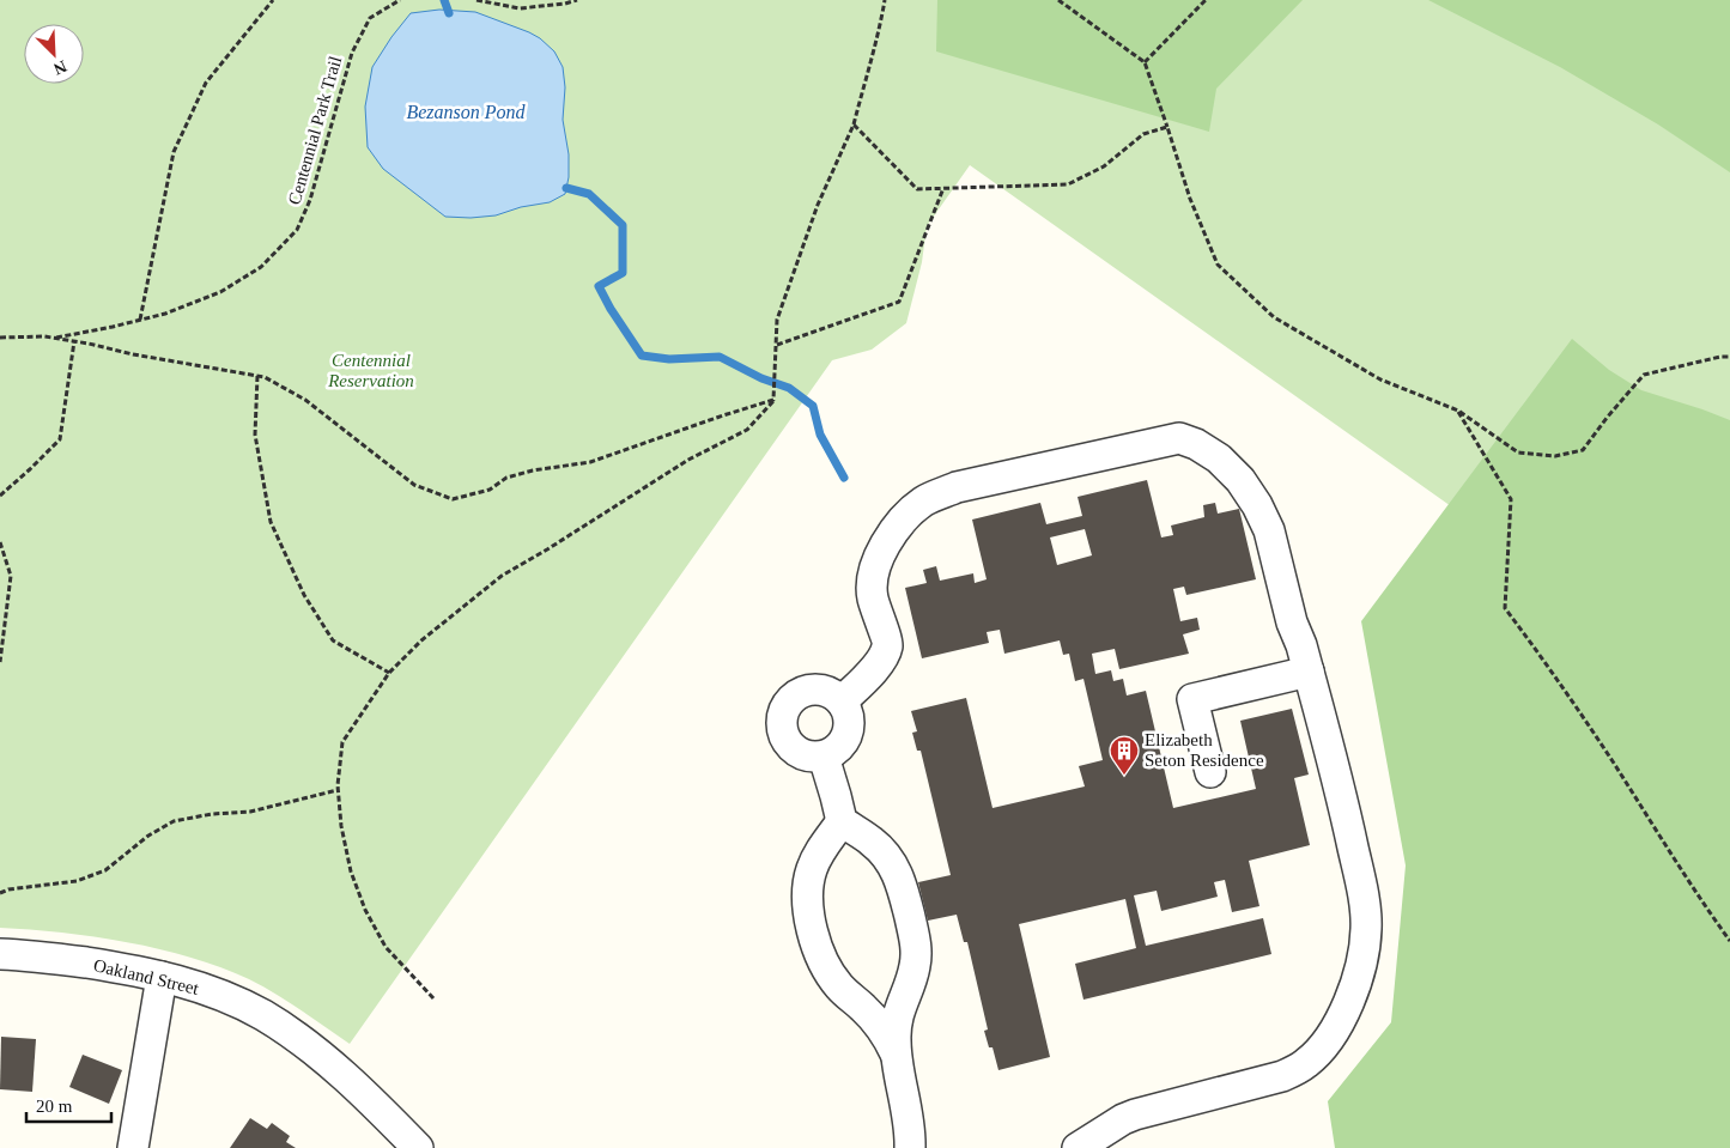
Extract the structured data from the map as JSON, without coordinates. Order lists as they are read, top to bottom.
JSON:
{
  "streets": {
    "street": ["Oakland Street"],
    "path": ["Centennial Park Trail"]
  },
  "water": ["Bezanson Pond"],
  "parks": ["Centennial Reservation"],
  "places": {
    "building": ["Elizabeth Seton Residence"]
  },
  "scale_bar": "20 m",
  "north": "bottom right"
}
